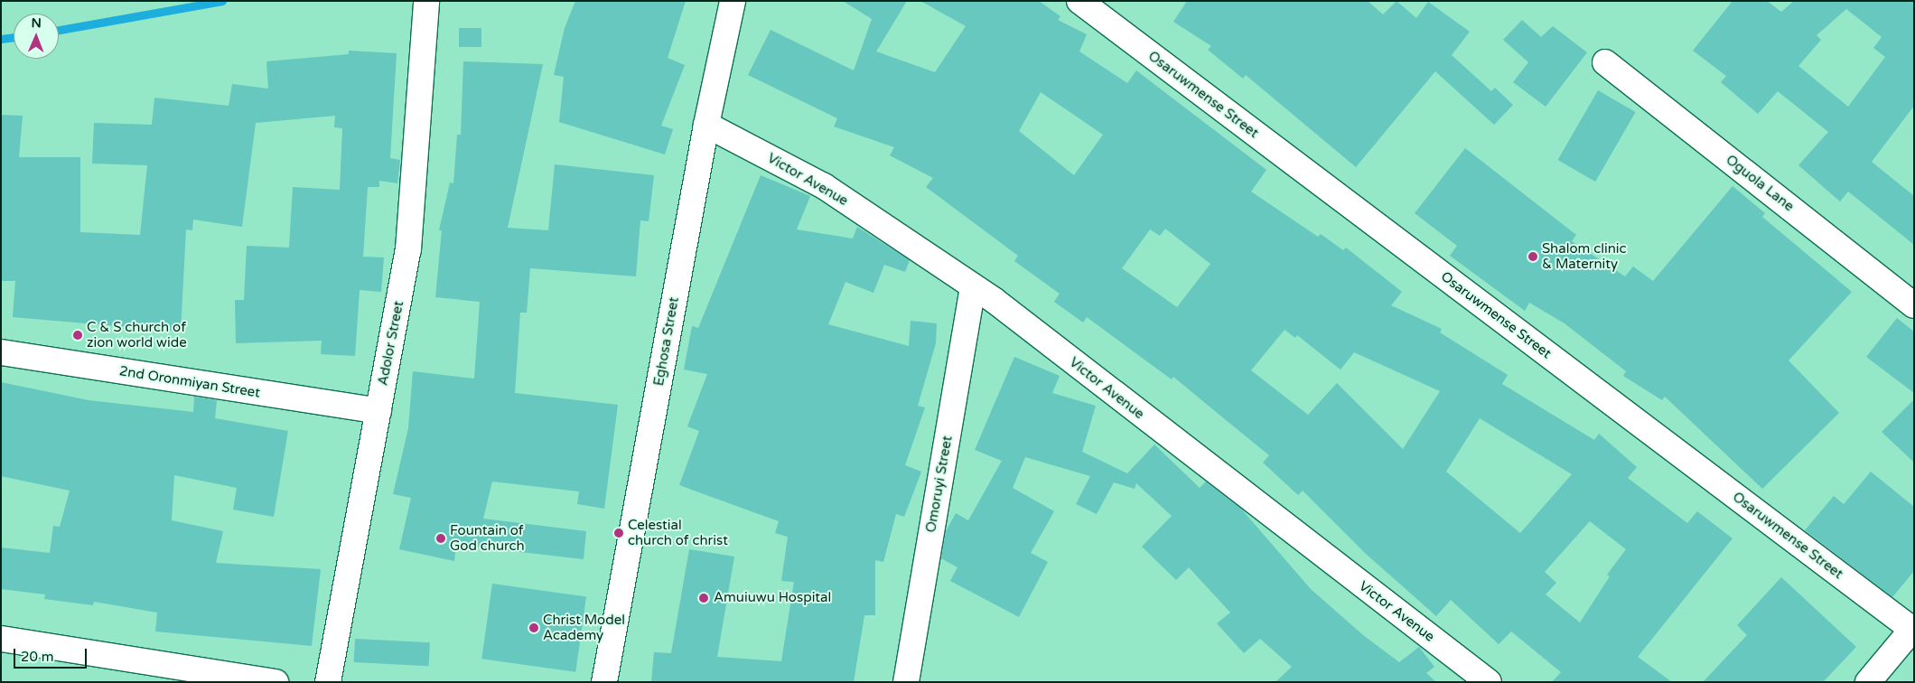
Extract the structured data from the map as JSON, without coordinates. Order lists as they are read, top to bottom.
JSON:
{
  "streets": {
    "street": [
      "Osaruwmense Street",
      "Victor Avenue",
      "Oguola Lane",
      "Eghosa Street",
      "Adolor Street",
      "2nd Oronmiyan Street",
      "Omoruyi Street"
    ]
  },
  "crossings": [
    ["Victor Avenue", "Eghosa Street"],
    ["Victor Avenue", "Omoruyi Street"],
    ["Adolor Street", "2nd Oronmiyan Street"]
  ],
  "places": [
    "Shalom clinic & Maternity",
    "C & S church of zion world wide",
    "Celestial church of christ",
    "Fountain of God church",
    "Amuiuwu Hospital",
    "Christ Model Academy"
  ],
  "scale_bar": "20 m",
  "north": "top"
}
